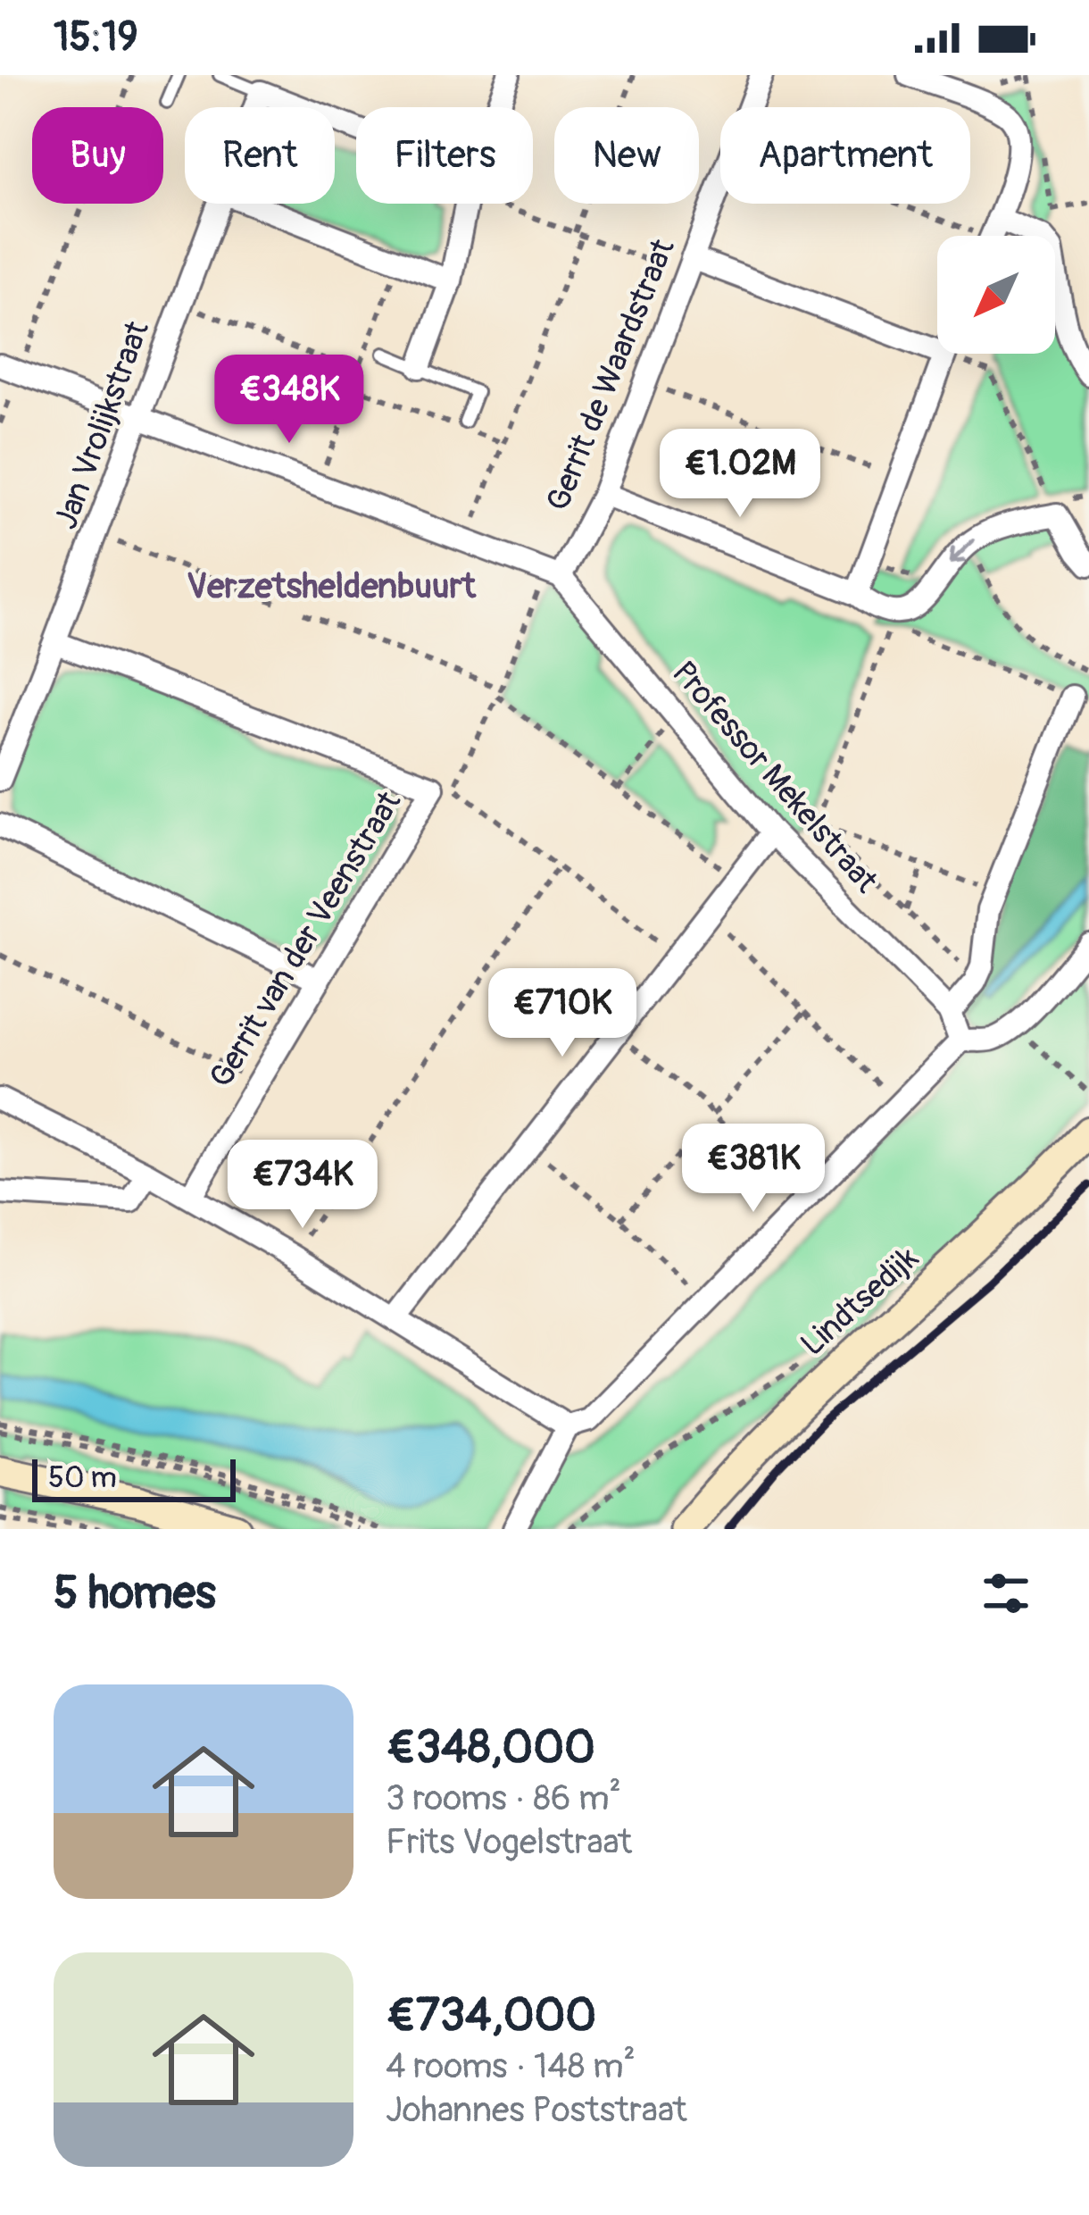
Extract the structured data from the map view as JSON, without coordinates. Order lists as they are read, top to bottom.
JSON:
{
  "streets": {
    "main road": ["Lindtsedijk"],
    "street": [
      "Gerrit de Waardstraat",
      "Jan Vrolijkstraat",
      "Professor Mekelstraat",
      "Gerrit van der Veenstraat"
    ]
  },
  "crossings": [
    ["Gerrit de Waardstraat", "Professor Mekelstraat"],
    ["Jan Vrolijkstraat", "Gerrit van der Veenstraat"]
  ],
  "districts": ["Verzetsheldenbuurt"],
  "scale_bar": "50 m",
  "north": "bottom left",
  "page": {
    "status": "15:19",
    "chip": [
      "Buy",
      "Rent",
      "Filters",
      "New",
      "Apartment"
    ],
    "price": [
      "€348K",
      "€1.02M",
      "€710K",
      "€381K",
      "€734K"
    ],
    "scale": "50 m",
    "heading": "5 homes",
    "list": [
      {
        "name": "€348,000",
        "note": "3 rooms · 86 m² · Frits Vogelstraat"
      },
      {
        "name": "€734,000",
        "note": "4 rooms · 148 m² · Johannes Poststraat"
      }
    ]
  }
}
